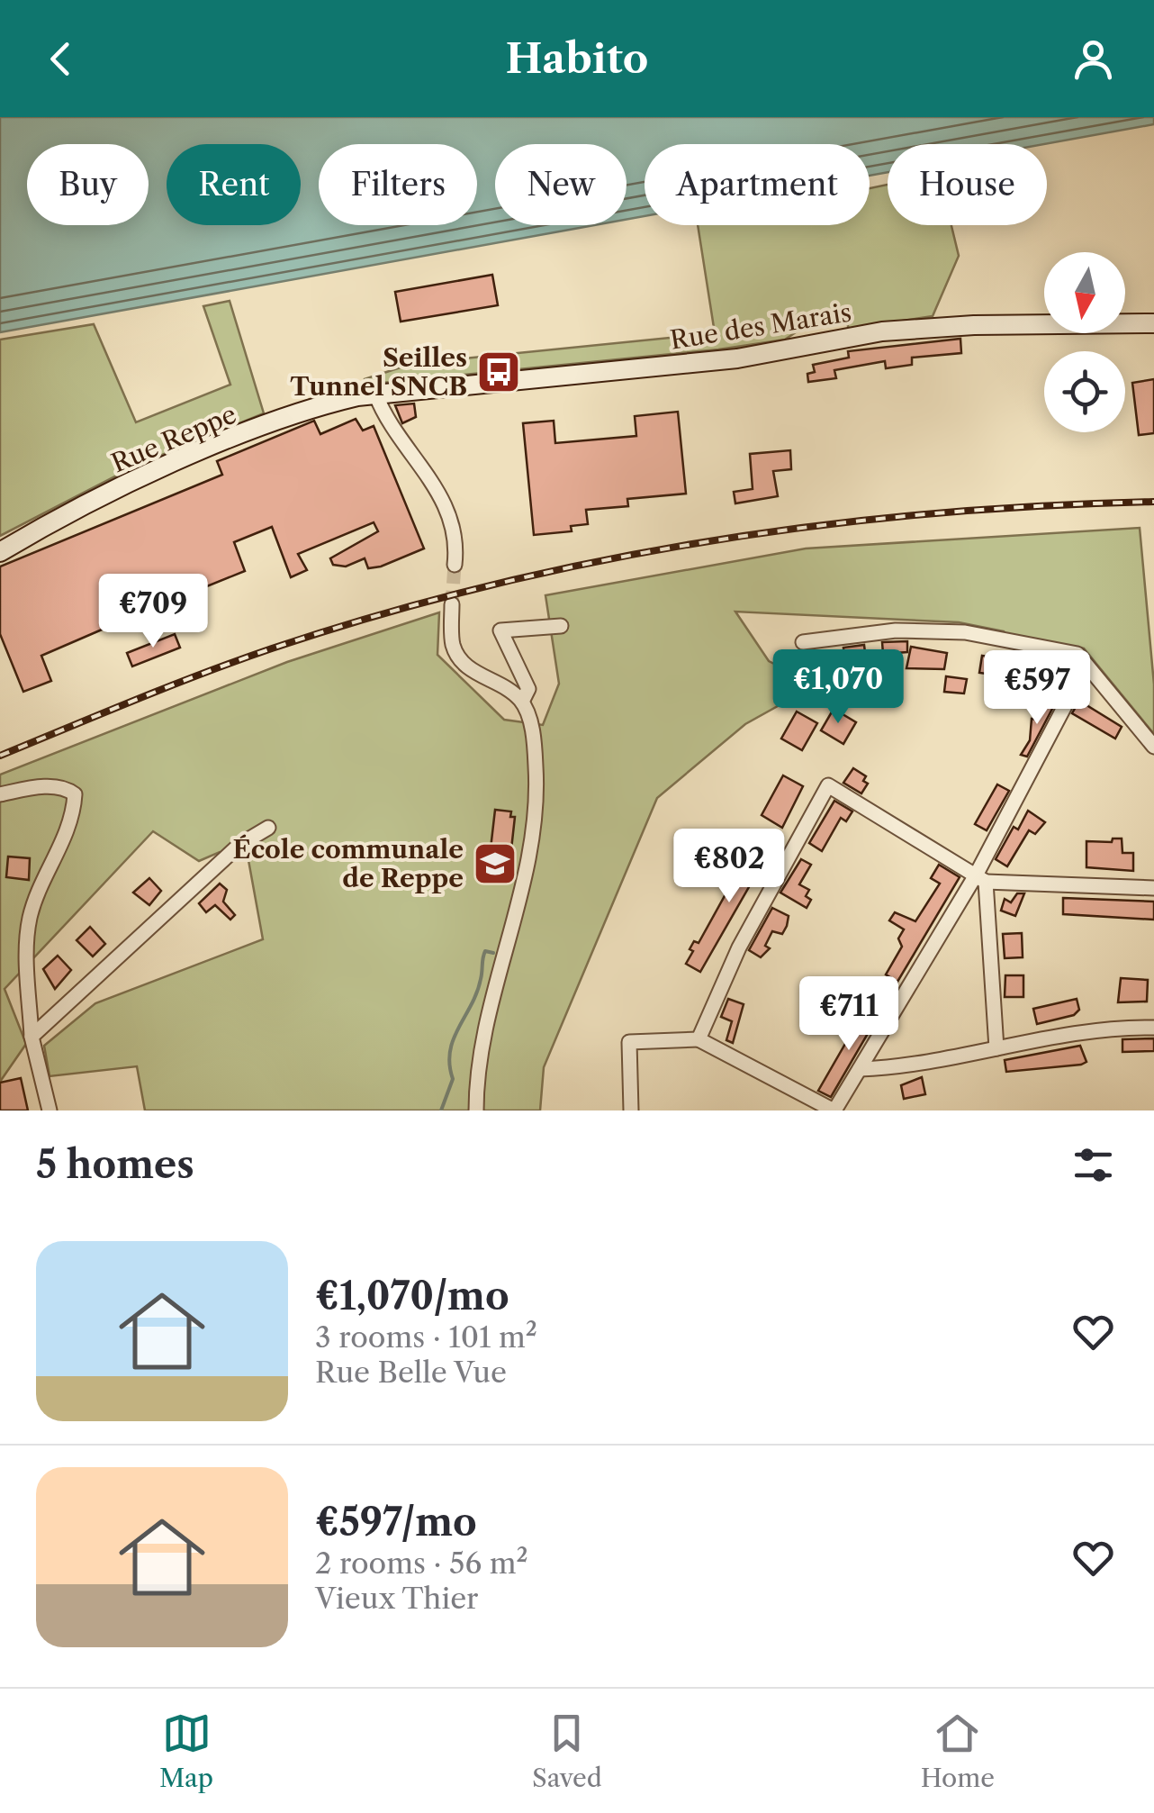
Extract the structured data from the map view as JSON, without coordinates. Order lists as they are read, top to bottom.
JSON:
{
  "streets": {
    "main road": ["Rue des Marais", "Rue Reppe"]
  },
  "crossings": [
    ["Rue des Marais", "Rue Reppe"]
  ],
  "places": {
    "bus stop": ["Seilles Tunnel SNCB"],
    "school or university": ["École communale de Reppe"]
  },
  "north": "bottom",
  "page": {
    "header": "Habito",
    "chip": [
      "Buy",
      "Rent",
      "Filters",
      "New",
      "Apartment",
      "House"
    ],
    "price": [
      "€709",
      "€1,070",
      "€597",
      "€802",
      "€711"
    ],
    "heading": "5 homes",
    "list": [
      {
        "name": "€1,070/mo",
        "note": "3 rooms · 101 m² · Rue Belle Vue"
      },
      {
        "name": "€597/mo",
        "note": "2 rooms · 56 m² · Vieux Thier"
      }
    ],
    "tabs": ["Map", "Saved", "Home"]
  }
}
